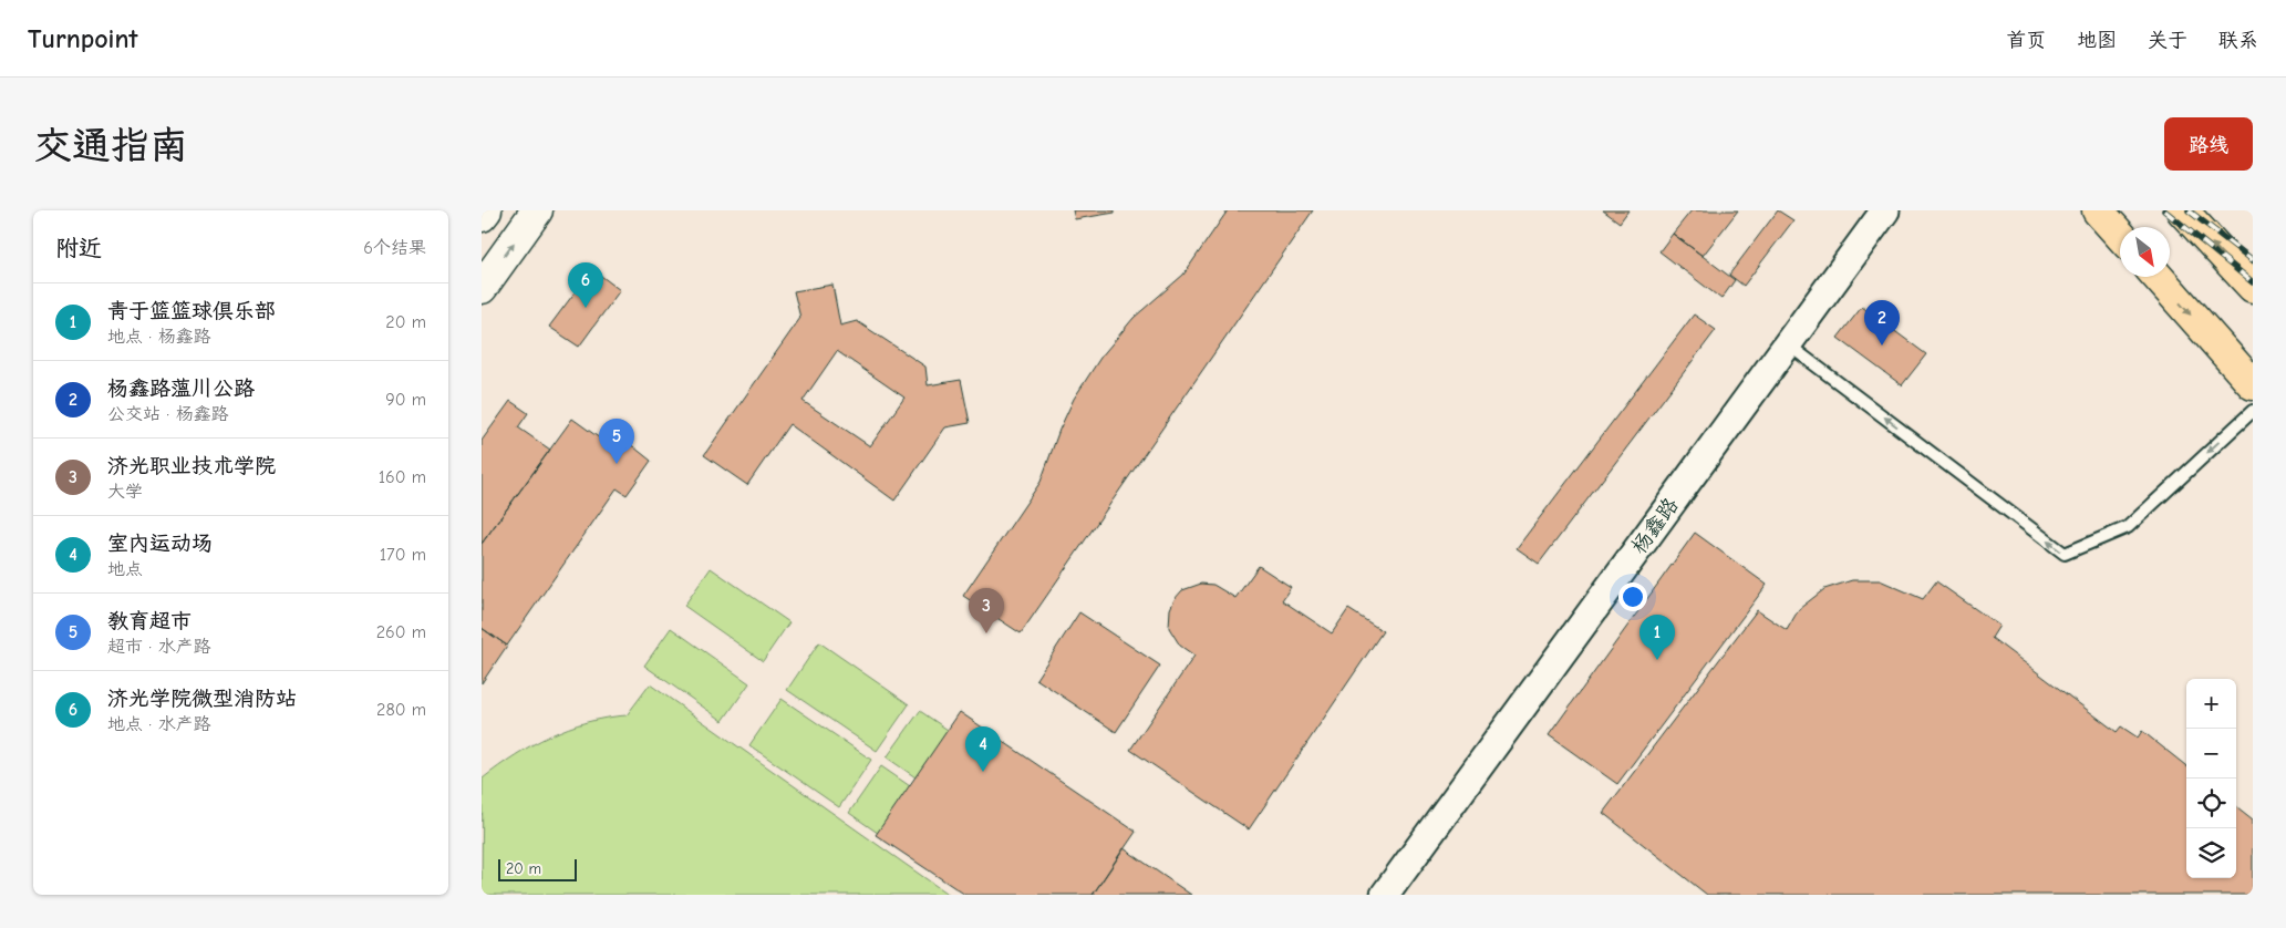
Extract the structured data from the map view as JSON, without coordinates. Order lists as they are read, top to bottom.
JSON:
{
  "streets": {
    "street": ["杨鑫路"]
  },
  "scale_bar": "20 m",
  "north": "bottom right",
  "page": {
    "header": "Turnpoint",
    "nav": [
      "首页",
      "地图",
      "关于",
      "联系"
    ],
    "buttons": "路线",
    "title": "交通指南",
    "heading": ["附近", "6个结果"],
    "pins": [
      "6",
      "2",
      "5",
      "3",
      "1",
      "4"
    ],
    "list": [
      {
        "mark": "1",
        "name": "青于篮篮球俱乐部",
        "note": "地点 · 杨鑫路",
        "value": "20 m"
      },
      {
        "mark": "2",
        "name": "杨鑫路蕰川公路",
        "note": "公交站 · 杨鑫路",
        "value": "90 m"
      },
      {
        "mark": "3",
        "name": "济光职业技术学院",
        "note": "大学",
        "value": "160 m"
      },
      {
        "mark": "4",
        "name": "室内运动场",
        "note": "地点",
        "value": "170 m"
      },
      {
        "mark": "5",
        "name": "教育超市",
        "note": "超市 · 水产路",
        "value": "260 m"
      },
      {
        "mark": "6",
        "name": "济光学院微型消防站",
        "note": "地点 · 水产路",
        "value": "280 m"
      }
    ],
    "map_buttons": ["+", "−"],
    "scale": "20 m"
  }
}
